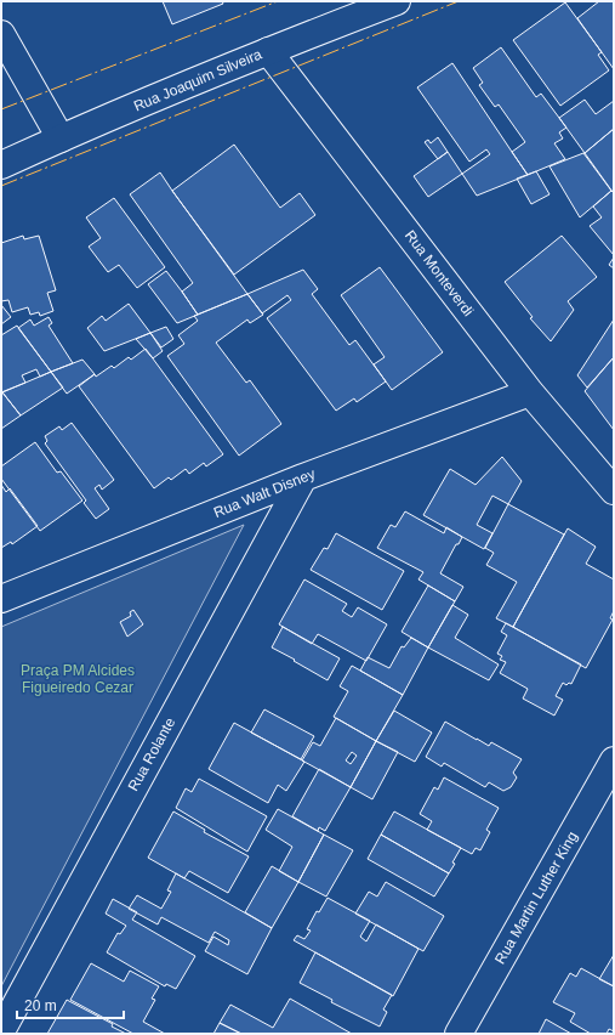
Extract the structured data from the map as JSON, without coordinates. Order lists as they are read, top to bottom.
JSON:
{
  "streets": {
    "street": [
      "Rua Joaquim Silveira",
      "Rua Monteverdi",
      "Rua Walt Disney",
      "Rua Rolante",
      "Rua Martin Luther King"
    ]
  },
  "crossings": [
    ["Rua Joaquim Silveira", "Rua Monteverdi"],
    ["Rua Monteverdi", "Rua Walt Disney"],
    ["Rua Walt Disney", "Rua Rolante"]
  ],
  "parks": ["Praça PM Alcides Figueiredo Cezar"],
  "scale_bar": "20 m"
}
